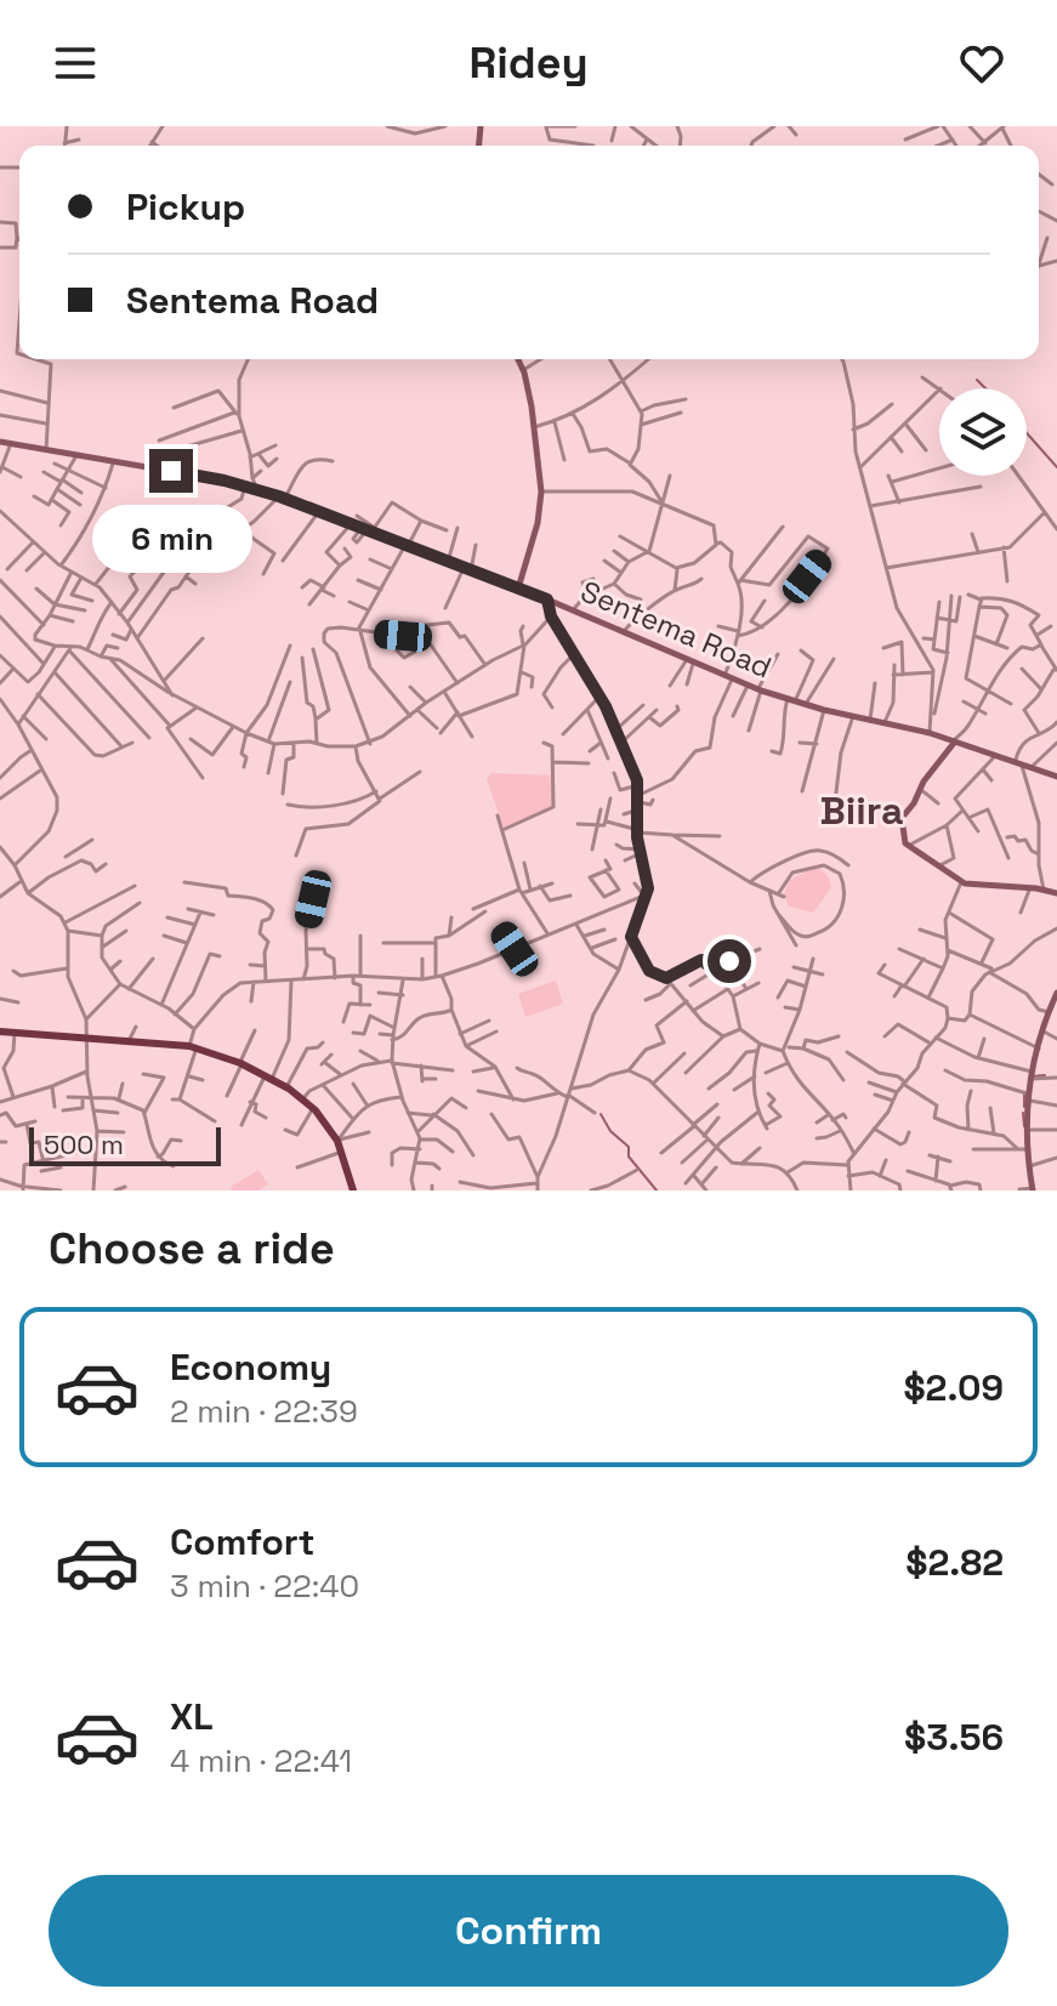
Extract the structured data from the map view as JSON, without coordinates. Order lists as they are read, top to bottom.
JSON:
{
  "streets": {
    "main road": ["Sentema Road"]
  },
  "districts": ["Biira"],
  "scale_bar": "500 m",
  "page": {
    "header": "Ridey",
    "banner": ["Pickup", "Sentema Road"],
    "bubble": "6 min",
    "scale": "500 m",
    "heading": "Choose a ride",
    "list": [
      {
        "name": "Economy",
        "note": "2 min · 22:39",
        "value": "$2.09"
      },
      {
        "name": "Comfort",
        "note": "3 min · 22:40",
        "value": "$2.82"
      },
      {
        "name": "XL",
        "note": "4 min · 22:41",
        "value": "$3.56"
      }
    ],
    "buttons": "Confirm"
  }
}
